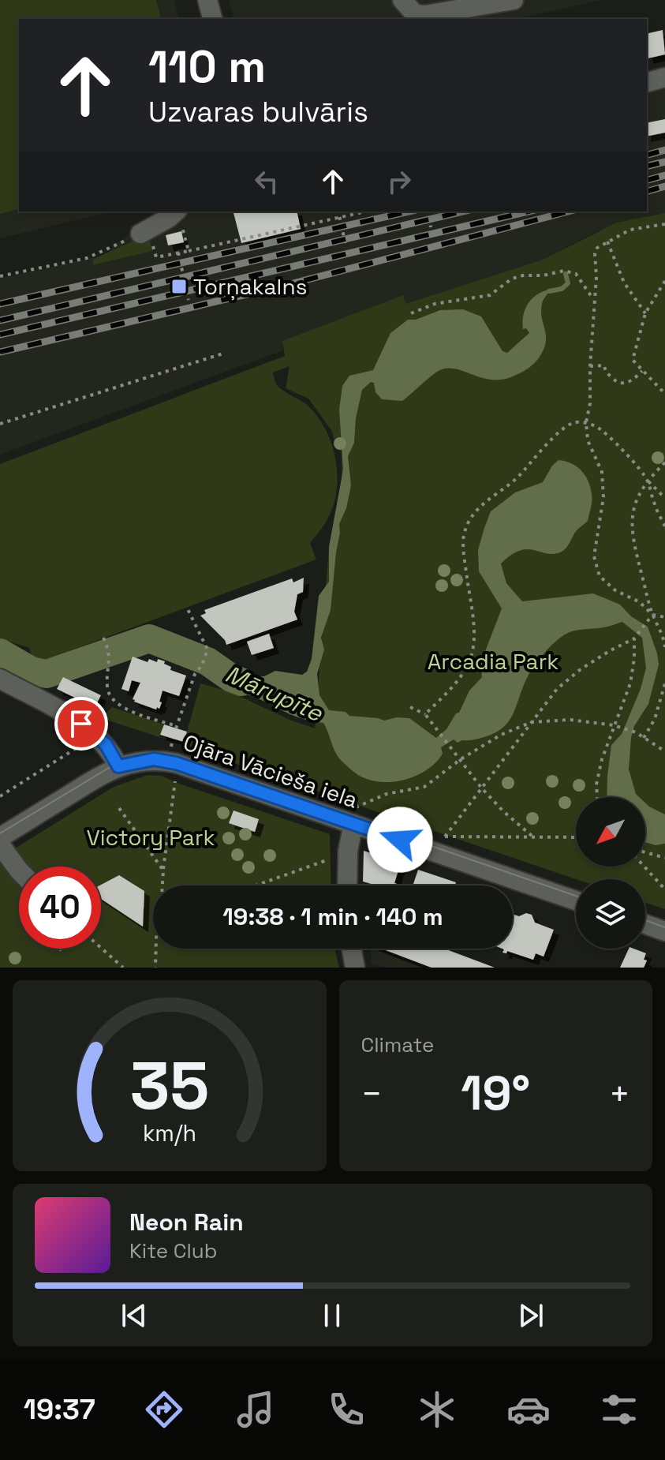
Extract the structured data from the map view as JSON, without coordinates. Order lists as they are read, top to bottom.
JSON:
{
  "streets": {
    "street": ["Ojāra Vācieša iela"]
  },
  "water": ["Mārupīte"],
  "parks": ["Arcadia Park", "Victory Park"],
  "places": {
    "transit": ["Torņakalns"]
  },
  "north": "bottom left",
  "page": {
    "turn": ["110 m", "Uzvaras bulvāris"],
    "limit": "40",
    "trip": "19:38 · 1 min · 140 m",
    "tile": "Climate",
    "heat": ["−", "19°", "+"],
    "song": ["Neon Rain", "Kite Club"],
    "tabs": "19:37",
    "gauge": ["35", "km/h"]
  }
}
